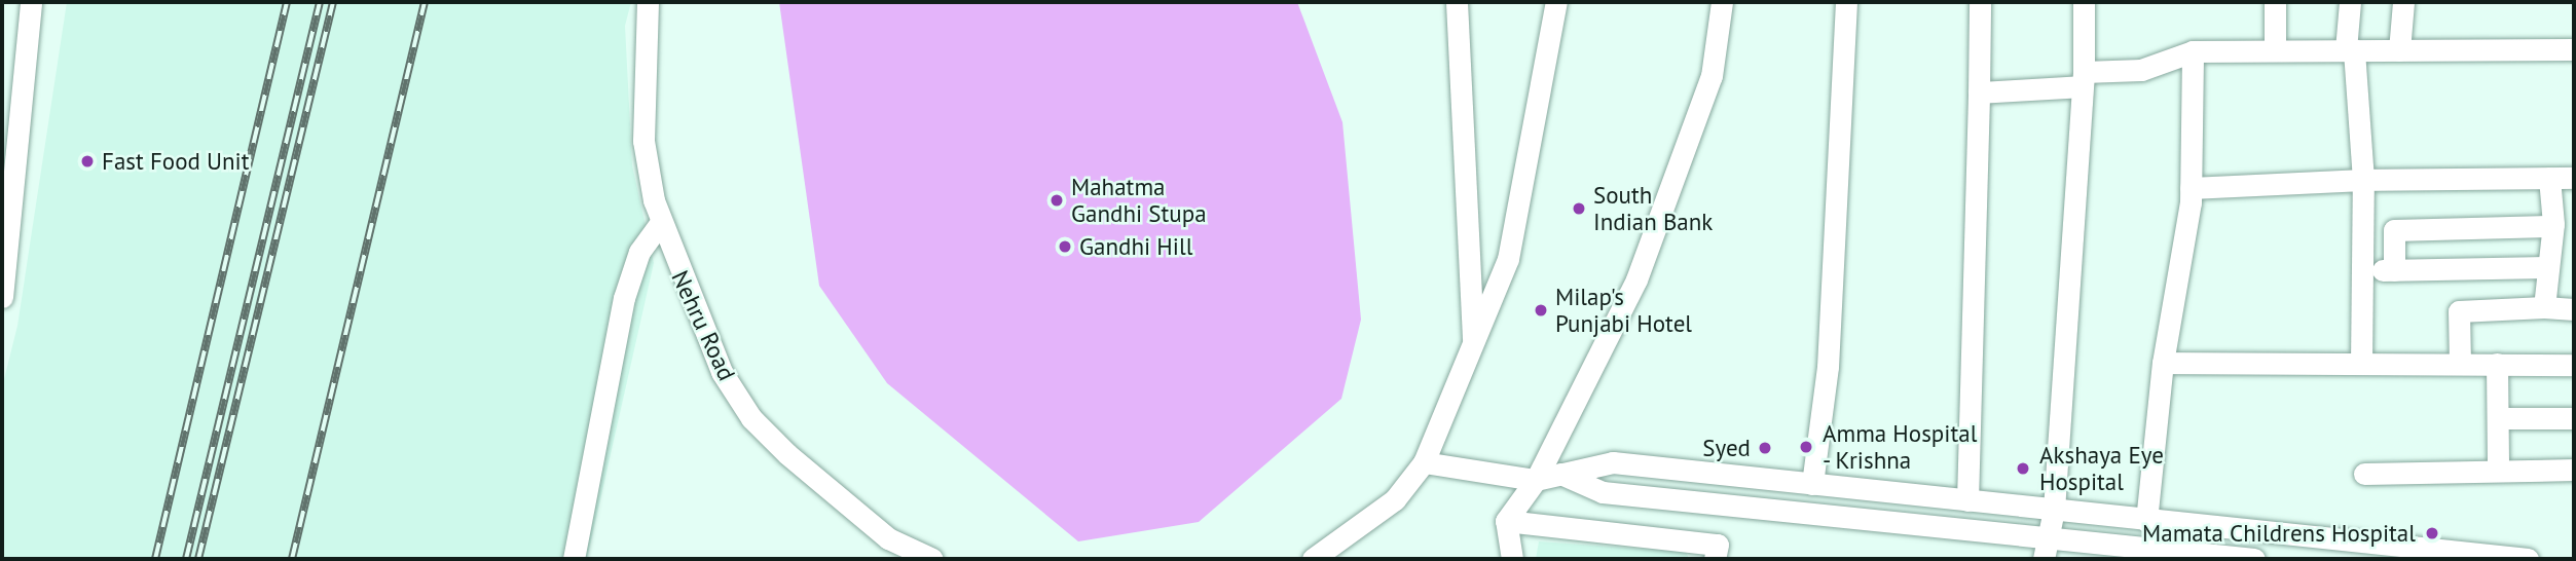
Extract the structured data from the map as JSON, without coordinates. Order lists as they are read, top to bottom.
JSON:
{
  "streets": {
    "street": ["Nehru Road"]
  },
  "places": [
    "Fast Food Unit",
    "Mahatma Gandhi Stupa",
    "South Indian Bank",
    "Gandhi Hill",
    "Milap's Punjabi Hotel",
    "Amma Hospital - Krishna",
    "Syed",
    "Akshaya Eye Hospital",
    "Mamata Childrens Hospital"
  ]
}
